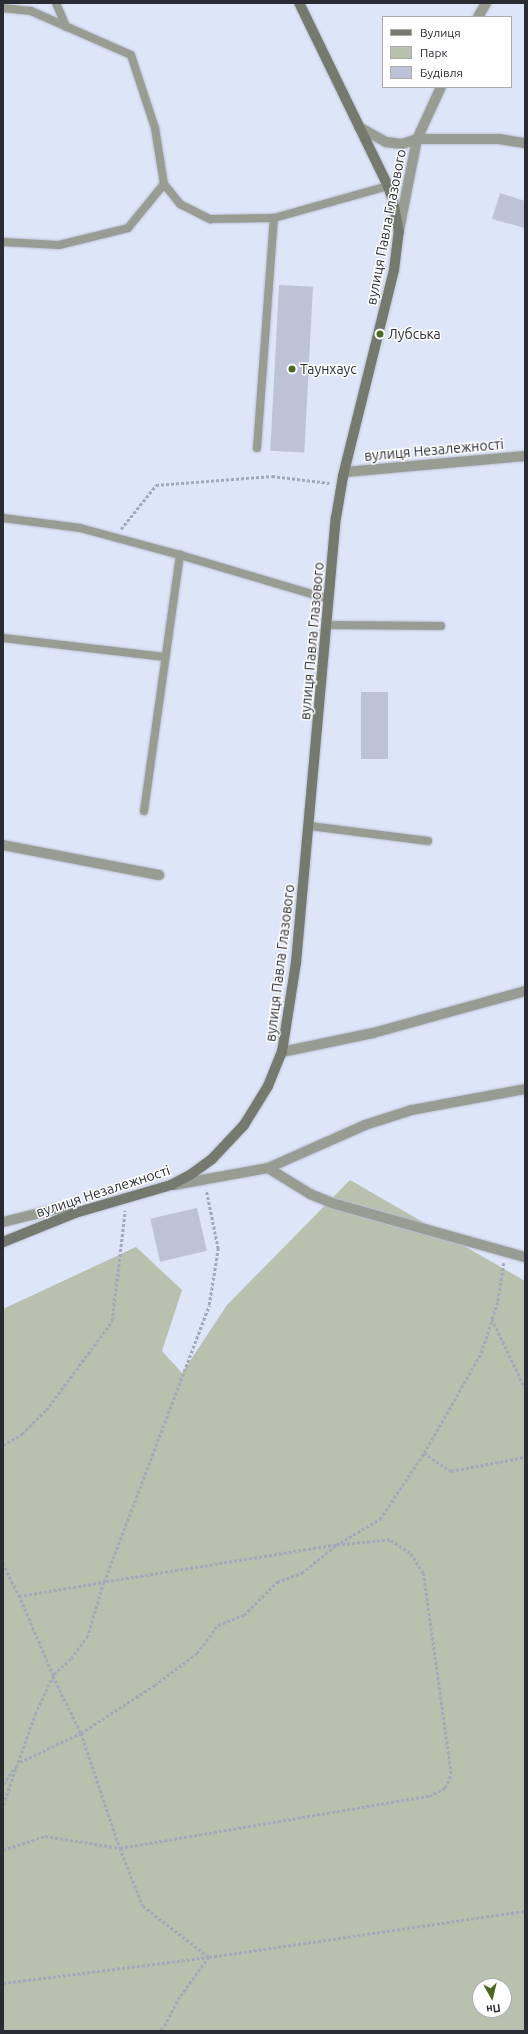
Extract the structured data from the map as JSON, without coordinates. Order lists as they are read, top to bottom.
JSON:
{
  "streets": {
    "main road": ["вулиця Павла Глазового", "вулиця Незалежності"]
  },
  "crossings": [
    ["вулиця Павла Глазового", "вулиця Незалежності"]
  ],
  "places": ["Лубська", "Таунхаус"],
  "legend": ["Вулиця", "Парк", "Будівля"],
  "north": "bottom"
}
